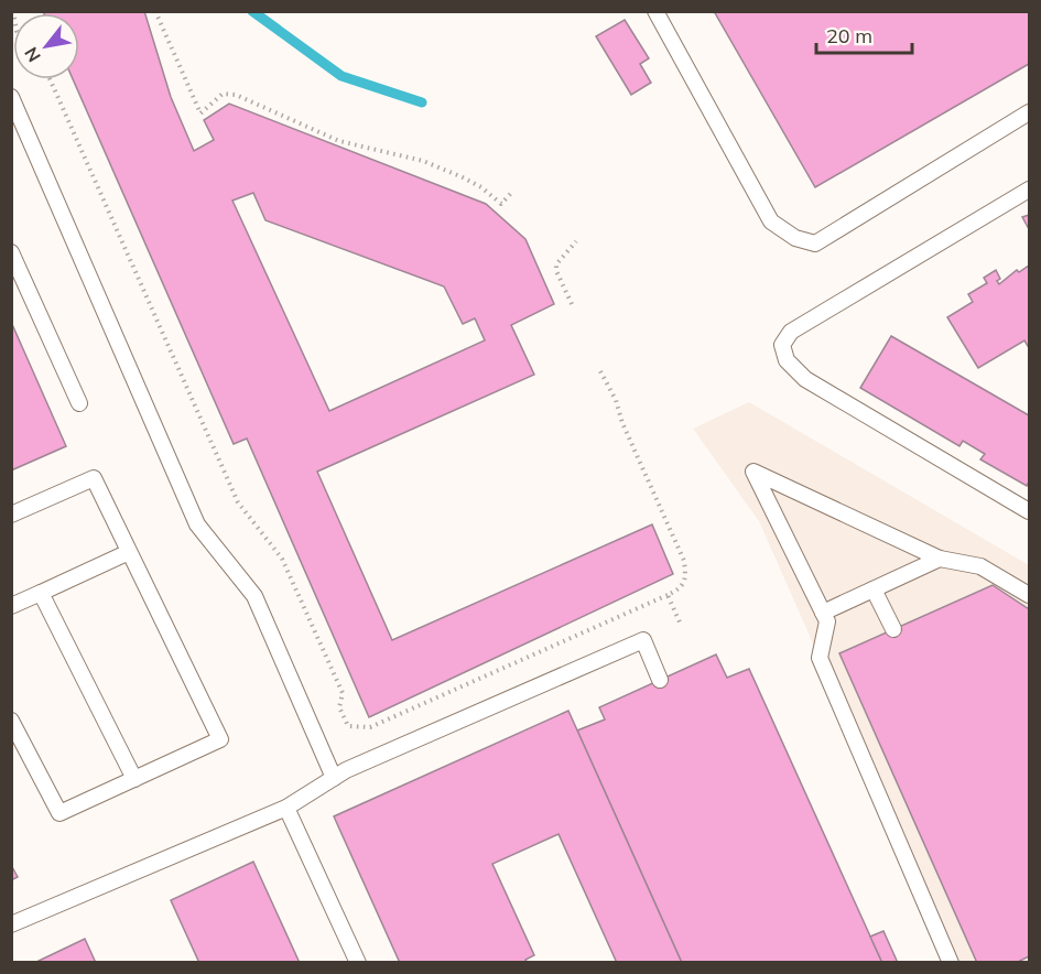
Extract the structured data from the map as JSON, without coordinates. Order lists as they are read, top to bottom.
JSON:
{
  "scale_bar": "20 m",
  "north": "bottom left"
}
